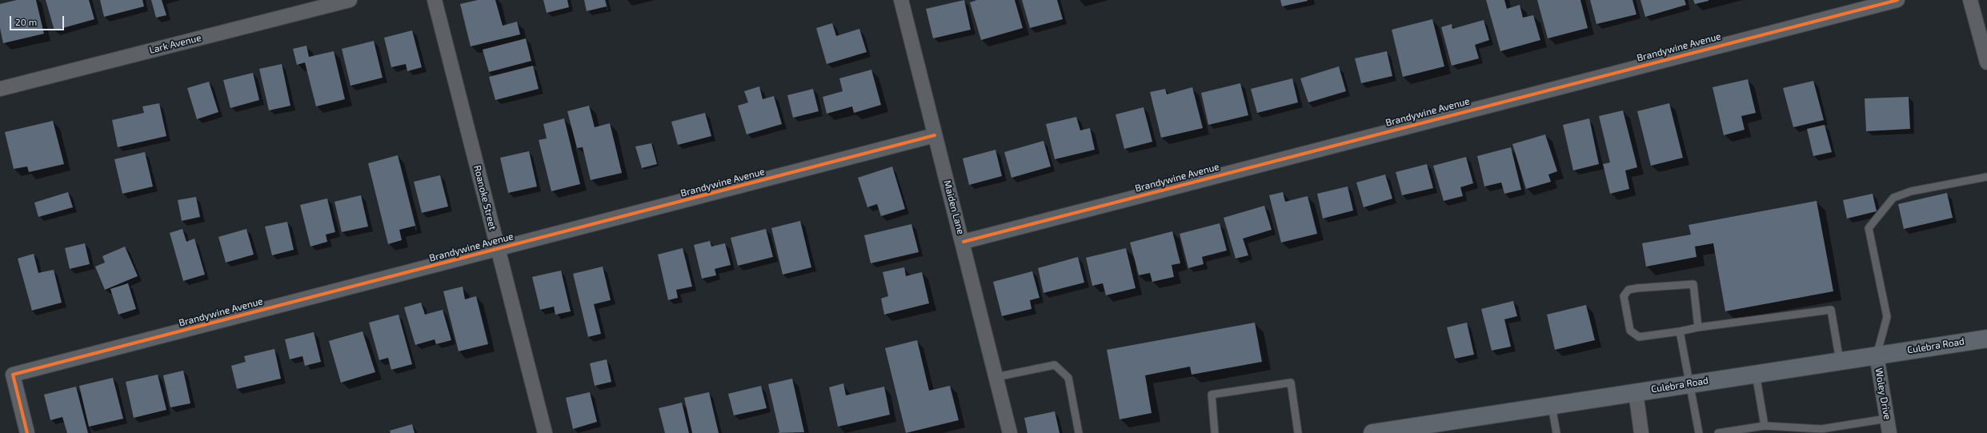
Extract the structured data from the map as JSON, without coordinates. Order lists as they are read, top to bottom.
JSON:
{
  "streets": {
    "main road": ["Culebra Road"],
    "street": [
      "Lark Avenue",
      "Brandywine Avenue",
      "Roanoke Street",
      "Maiden Lane",
      "Woley Drive"
    ]
  },
  "crossings": [
    ["Brandywine Avenue", "Roanoke Street"],
    ["Brandywine Avenue", "Maiden Lane"],
    ["Culebra Road", "Woley Drive"]
  ],
  "scale_bar": "20 m"
}
